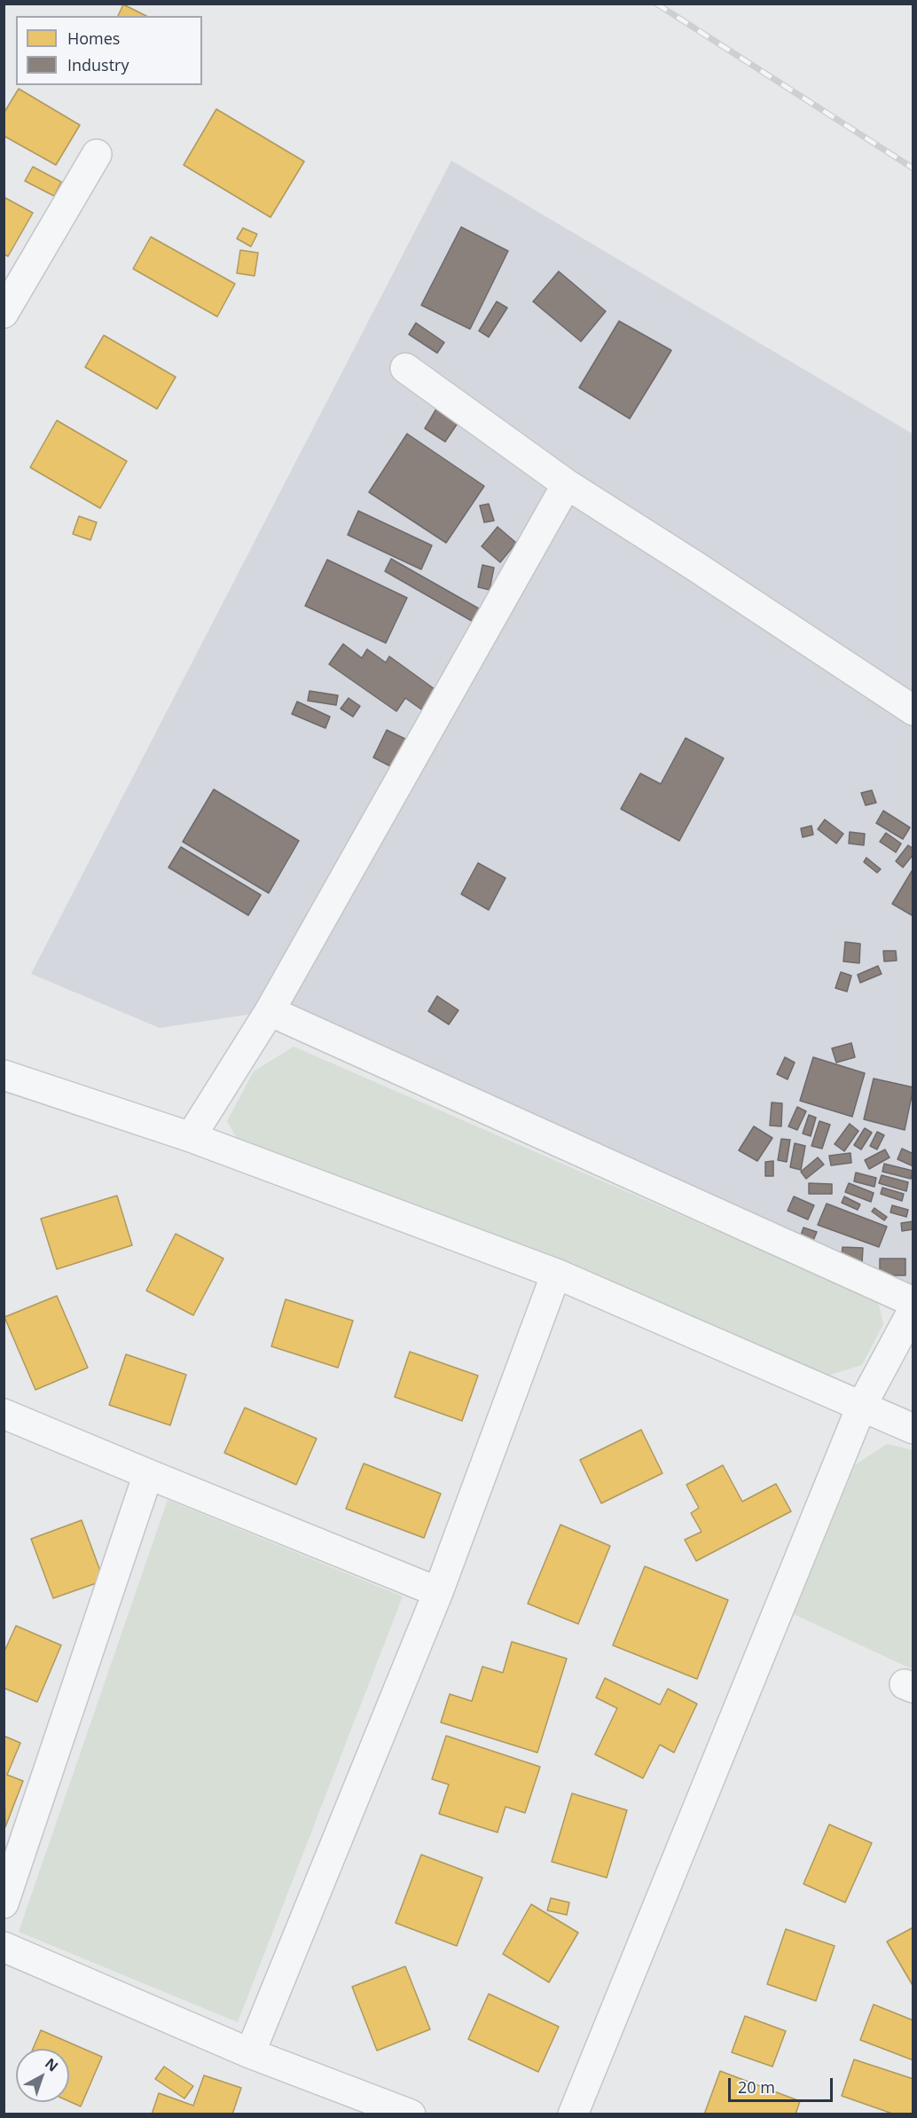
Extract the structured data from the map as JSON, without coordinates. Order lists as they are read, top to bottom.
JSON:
{
  "legend": ["Homes", "Industry"],
  "scale_bar": "20 m",
  "north": "top right"
}
